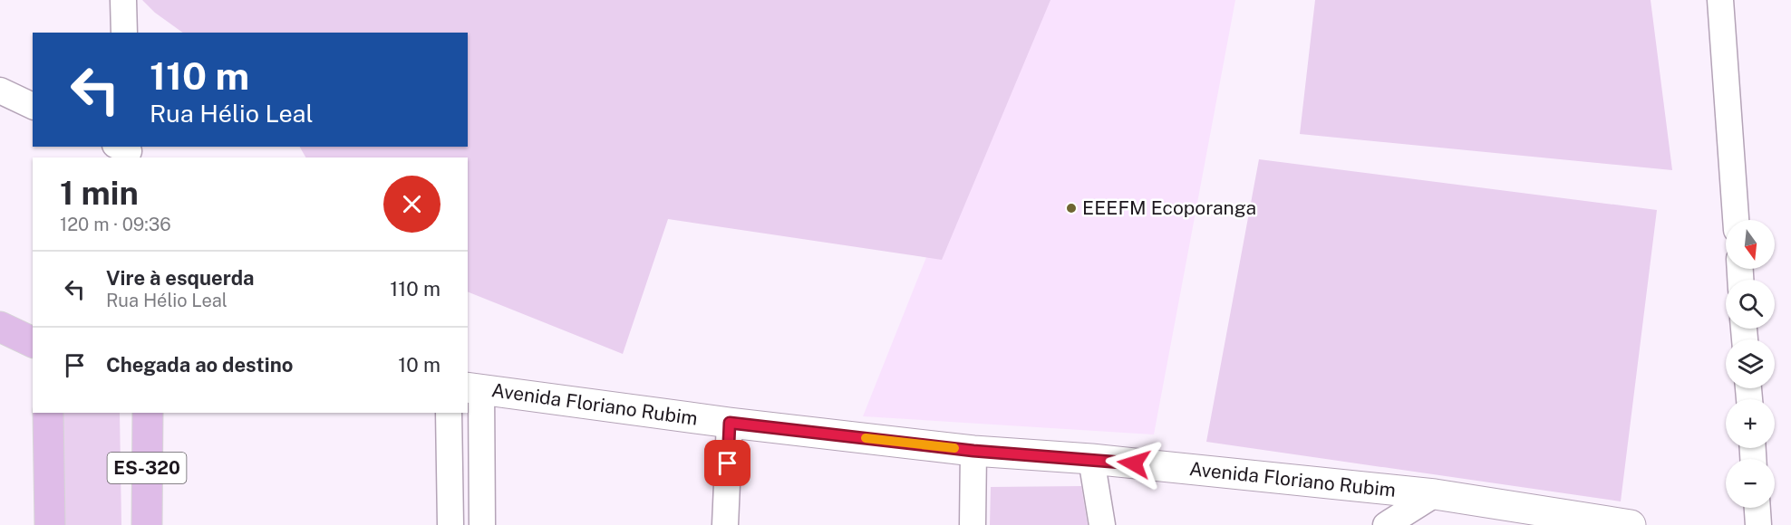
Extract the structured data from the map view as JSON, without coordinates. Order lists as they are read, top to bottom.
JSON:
{
  "streets": {
    "main road": ["Avenida Floriano Rubim", "ES-320"]
  },
  "places": ["EEEFM Ecoporanga"],
  "north": "bottom",
  "page": {
    "turn": ["110 m", "Rua Hélio Leal"],
    "heading": ["1 min", "120 m · 09:36"],
    "map_buttons": ["+", "−"],
    "list": [
      {
        "name": "Vire à esquerda",
        "note": "Rua Hélio Leal",
        "value": "110 m"
      },
      {
        "name": "Chegada ao destino",
        "value": "10 m"
      }
    ]
  }
}
